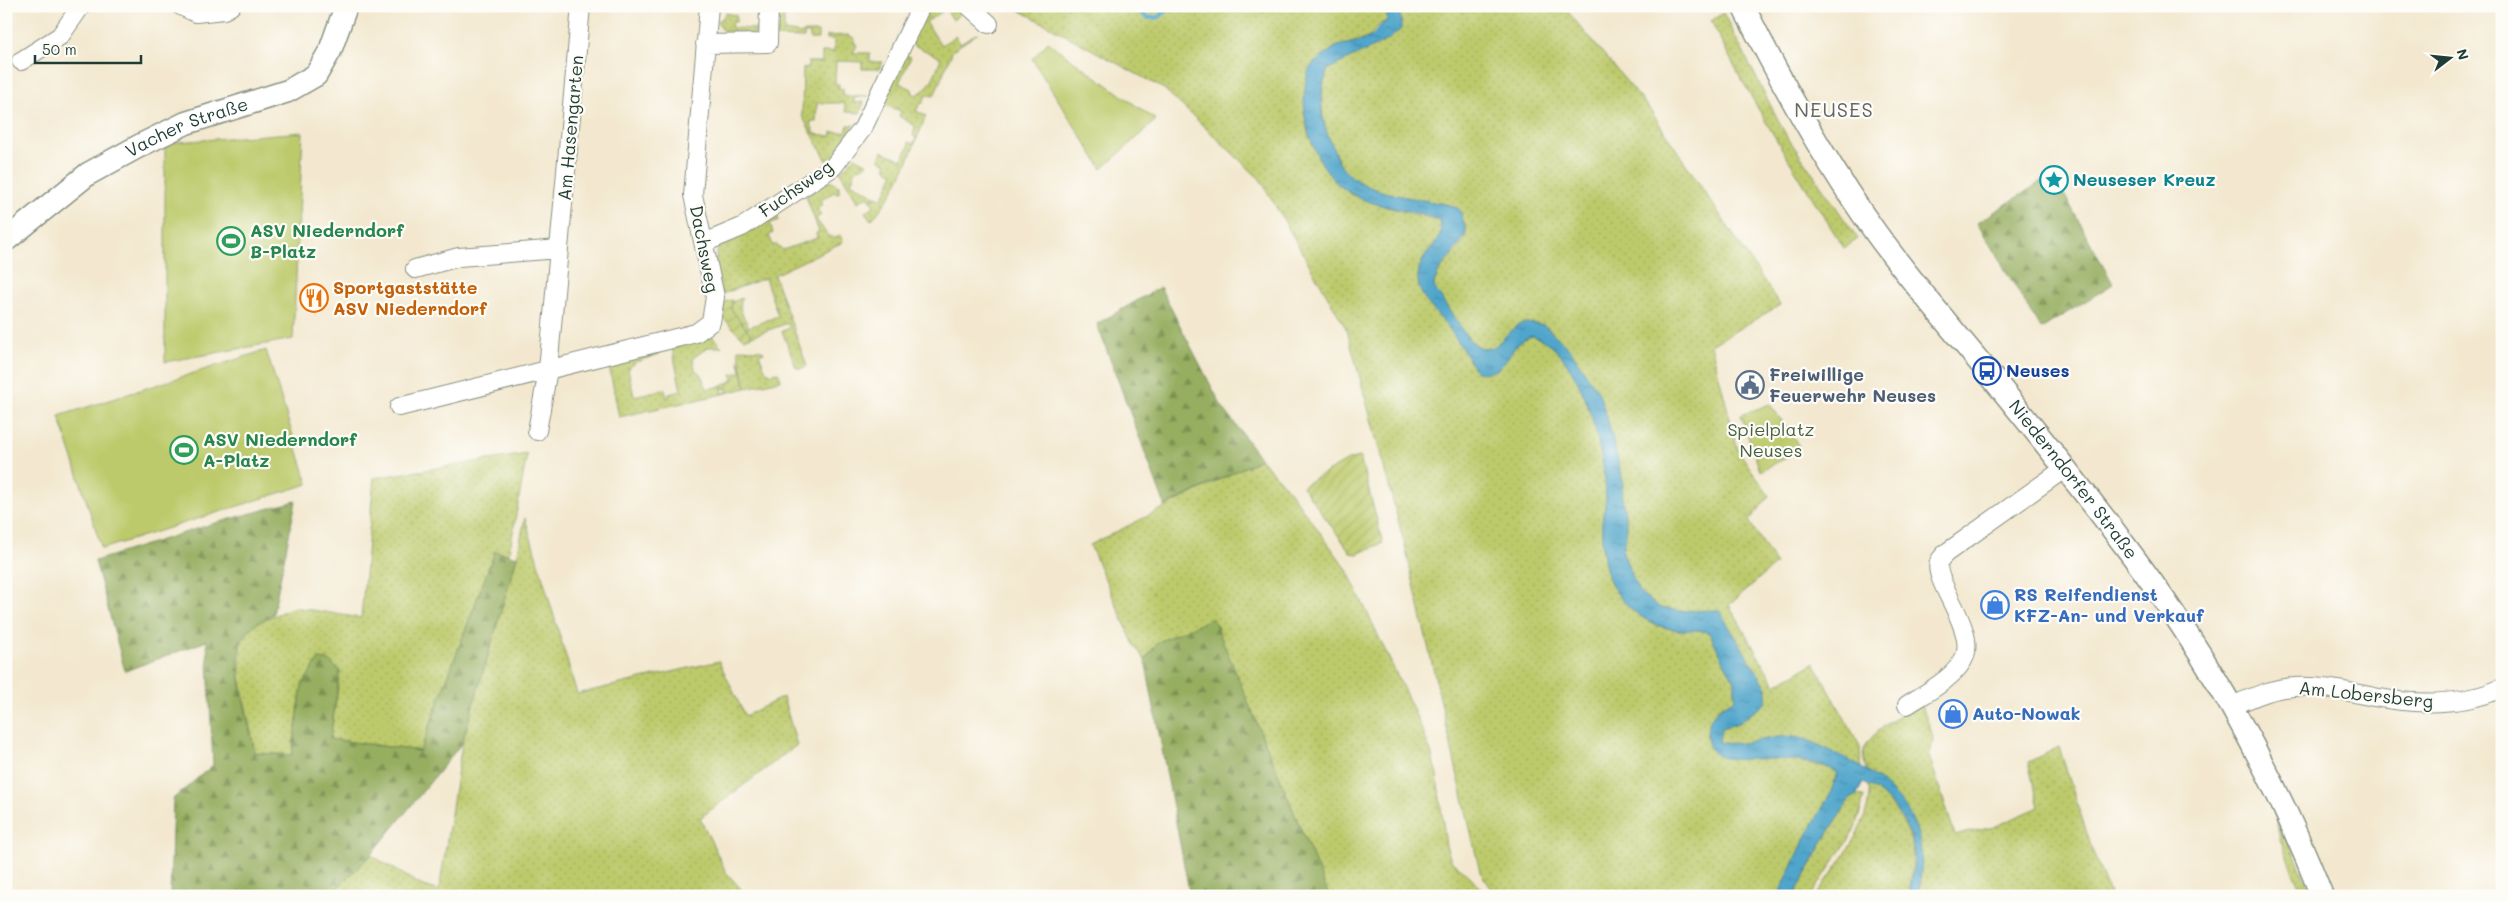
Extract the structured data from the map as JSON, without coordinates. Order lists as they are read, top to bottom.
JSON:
{
  "streets": {
    "main road": ["Vacher Straße", "Niederndorfer Straße"],
    "street": [
      "Am Hasengarten",
      "Fuchsweg",
      "Dachsweg",
      "Am Lobersberg"
    ]
  },
  "crossings": [
    ["Am Hasengarten", "Dachsweg"],
    ["Fuchsweg", "Dachsweg"],
    ["Niederndorfer Straße", "Am Lobersberg"]
  ],
  "districts": ["NEUSES"],
  "parks": ["Spielplatz Neuses"],
  "places": {
    "place": ["Neuseser Kreuz"],
    "sports": ["ASV Niederndorf B-Platz", "ASV Niederndorf A-Platz"],
    "restaurant": ["Sportgaststätte ASV Niederndorf"],
    "bus stop": ["Neuses"],
    "public building": ["Freiwillige Feuerwehr Neuses"],
    "shop": ["RS Reifendienst KFZ-An- und Verkauf", "Auto-Nowak"]
  },
  "scale_bar": "50 m",
  "north": "right"
}
